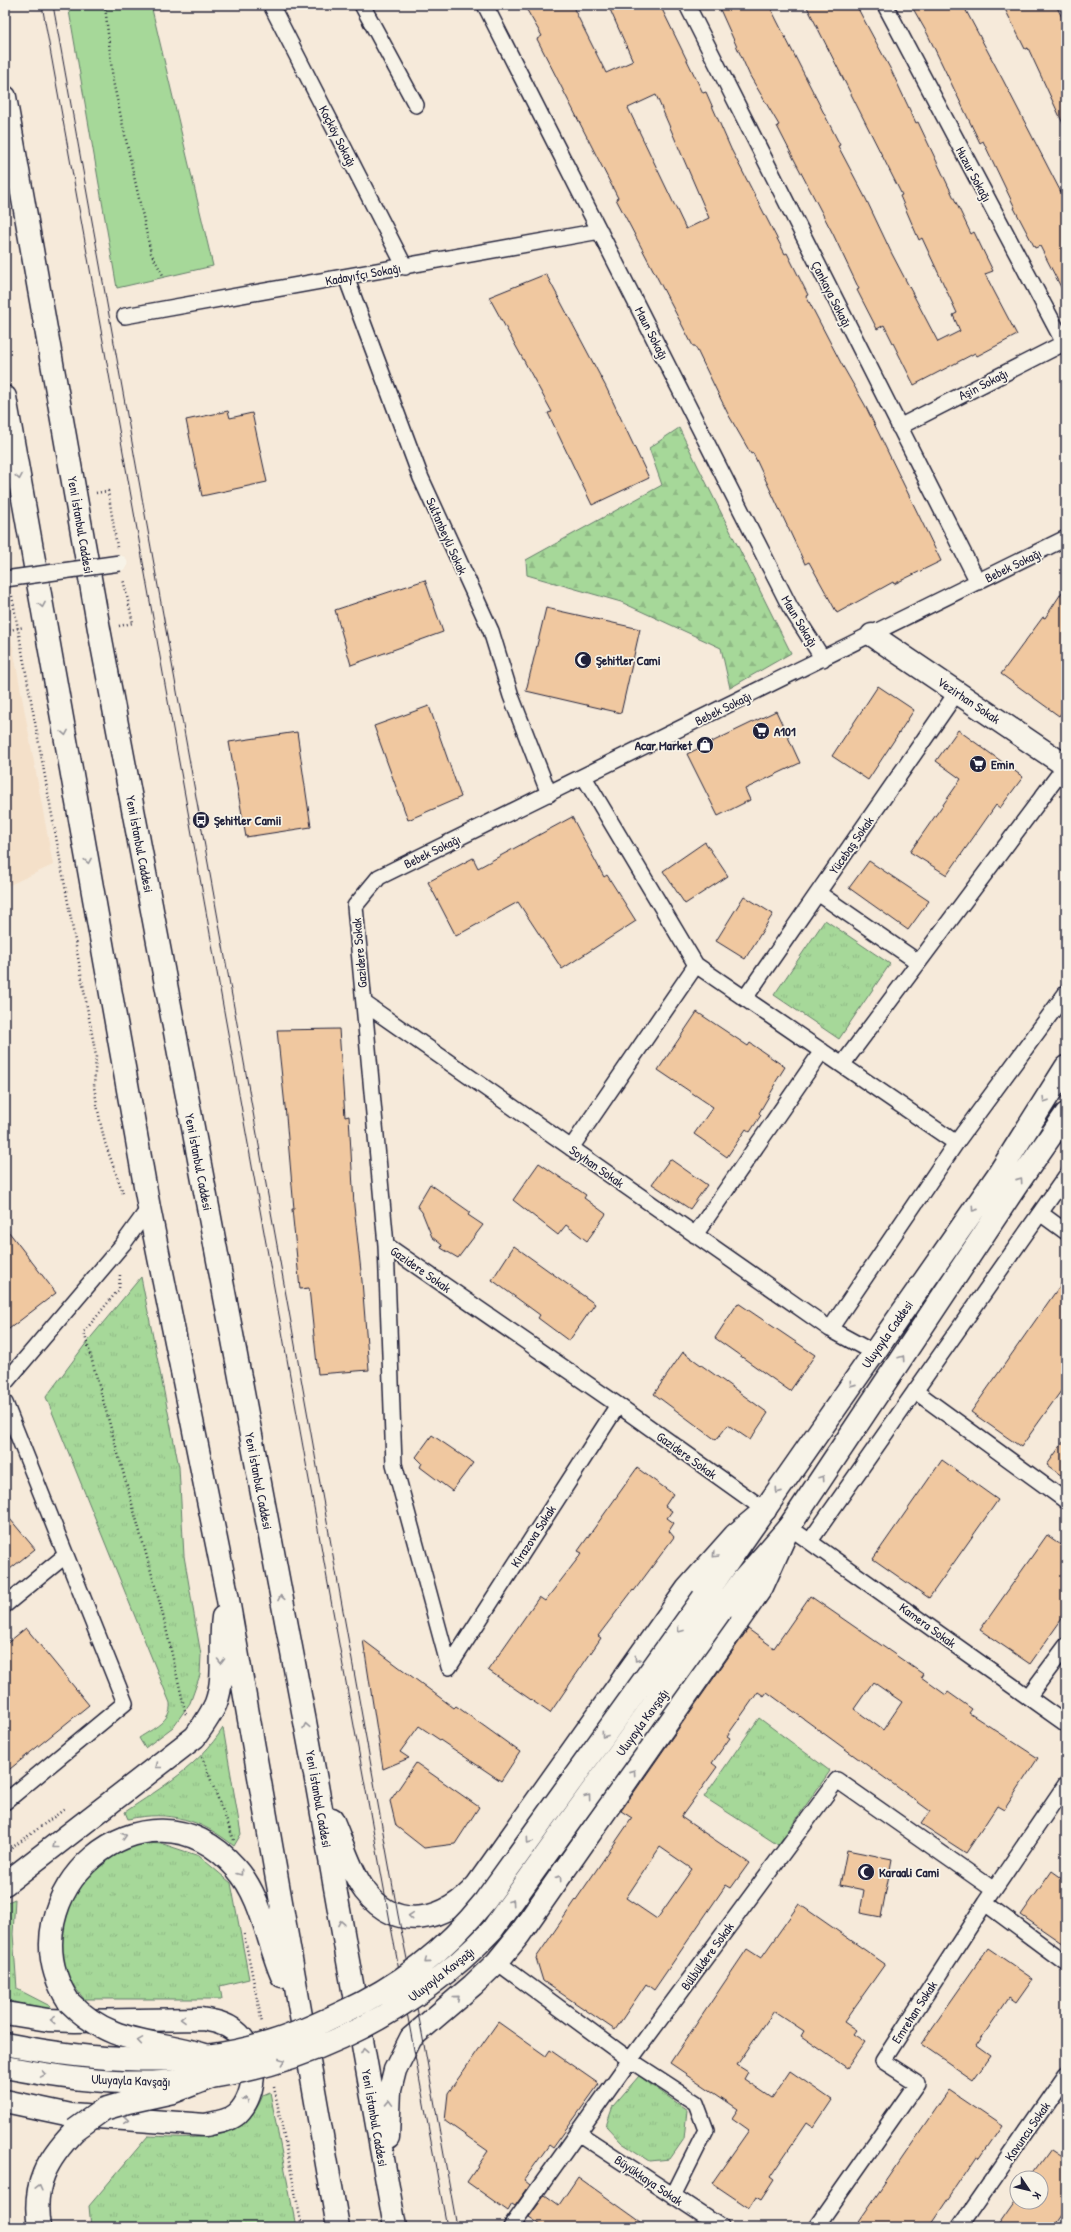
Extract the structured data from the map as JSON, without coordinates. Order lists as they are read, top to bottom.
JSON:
{
  "streets": {
    "main road": [
      "Yeni İstanbul Caddesi",
      "Vezirhan Sokak",
      "Uluyayla Caddesi",
      "Uluyayla Kavşağı"
    ],
    "street": [
      "Koçköy Sokağı",
      "Huzur Sokağı",
      "Kadayıfçı Sokağı",
      "Çankaya Sokağı",
      "Maun Sokağı",
      "Aşin Sokağı",
      "Sultanbeyli Sokak",
      "Bebek Sokağı",
      "Yücebaş Sokak",
      "Gazidere Sokak",
      "Soyhan Sokak",
      "Kirazova Sokak",
      "Kamera Sokak",
      "Bülbüldere Sokak",
      "Emrehan Sokak",
      "Kavuncu Sokak",
      "Büyükkaya Sokak"
    ]
  },
  "crossings": [
    ["Koçköy Sokağı", "Kadayıfçı Sokağı"],
    ["Huzur Sokağı", "Aşin Sokağı"],
    ["Kadayıfçı Sokağı", "Maun Sokağı"],
    ["Kadayıfçı Sokağı", "Sultanbeyli Sokak"],
    ["Çankaya Sokağı", "Aşin Sokağı"],
    ["Çankaya Sokağı", "Bebek Sokağı"],
    ["Maun Sokağı", "Bebek Sokağı"],
    ["Sultanbeyli Sokak", "Bebek Sokağı"],
    ["Bebek Sokağı", "Vezirhan Sokak"],
    ["Bebek Sokağı", "Gazidere Sokak"],
    ["Vezirhan Sokak", "Yücebaş Sokak"],
    ["Gazidere Sokak", "Soyhan Sokak"],
    ["Gazidere Sokak", "Uluyayla Caddesi"],
    ["Gazidere Sokak", "Kirazova Sokak"],
    ["Soyhan Sokak", "Uluyayla Caddesi"],
    ["Uluyayla Caddesi", "Kamera Sokak"],
    ["Uluyayla Caddesi", "Uluyayla Kavşağı"],
    ["Bülbüldere Sokak", "Emrehan Sokak"],
    ["Bülbüldere Sokak", "Büyükkaya Sokak"]
  ],
  "places": {
    "mosque": ["Şehitler Cami", "Karaali Cami"],
    "supermarket": ["A101", "Emin"],
    "shop": ["Acar Market"],
    "bus stop": ["Şehitler Camii"]
  },
  "north": "bottom right"
}
